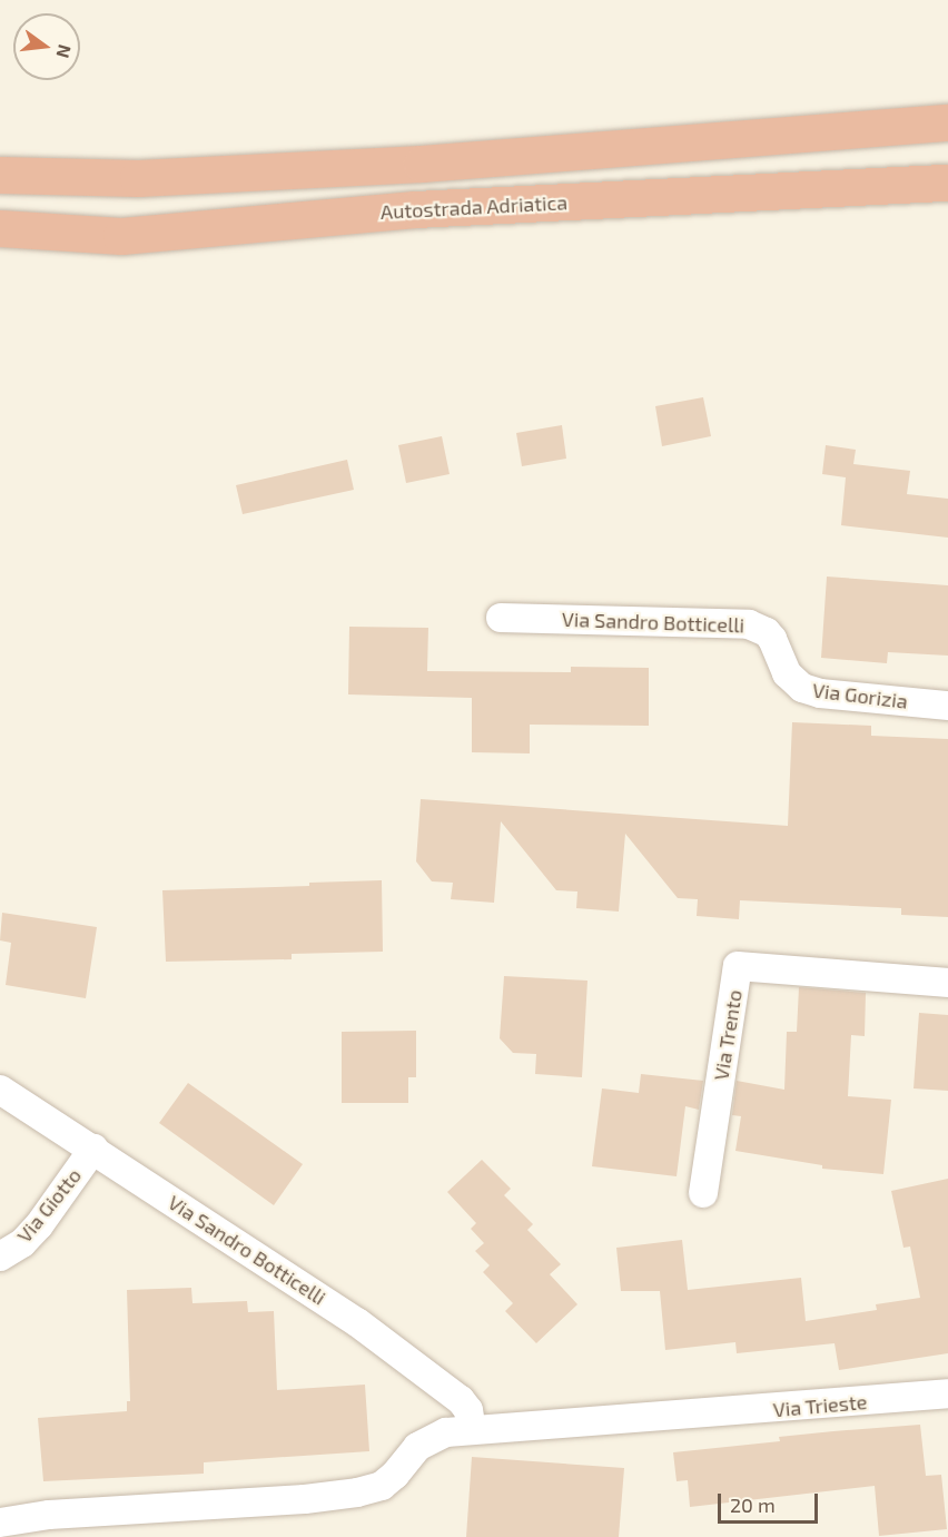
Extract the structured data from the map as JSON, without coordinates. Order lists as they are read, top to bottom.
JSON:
{
  "streets": {
    "highway": ["Autostrada Adriatica"],
    "street": [
      "Via Sandro Botticelli",
      "Via Gorizia",
      "Via Trento",
      "Via Giotto",
      "Via Trieste"
    ]
  },
  "crossings": [
    ["Via Sandro Botticelli", "Via Gorizia"],
    ["Via Sandro Botticelli", "Via Giotto"],
    ["Via Sandro Botticelli", "Via Trieste"]
  ],
  "scale_bar": "20 m",
  "north": "right"
}
